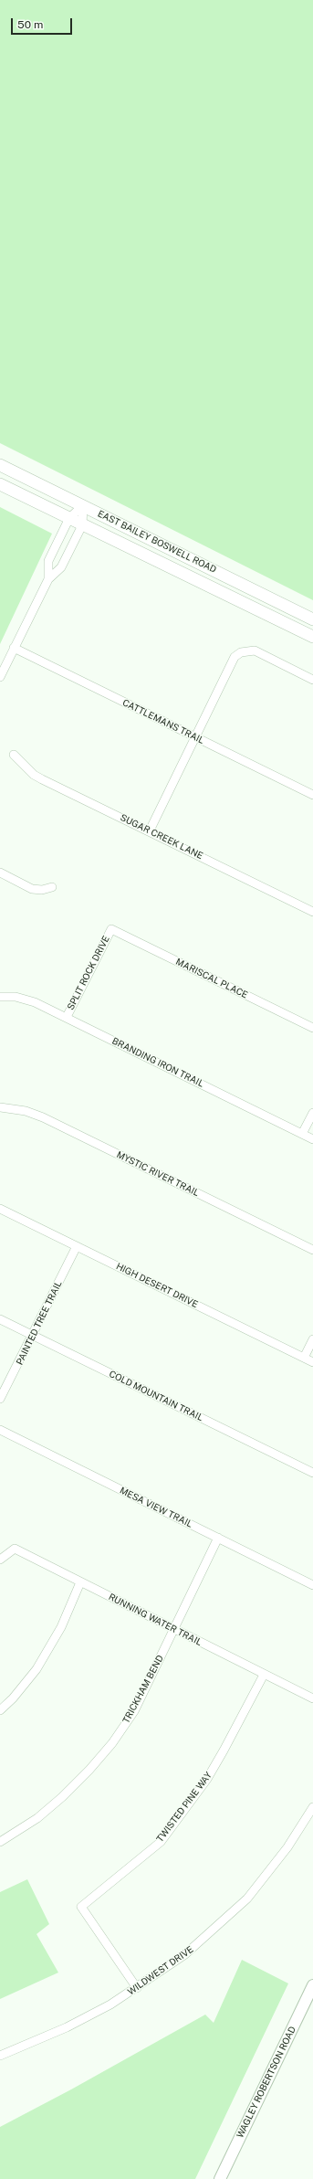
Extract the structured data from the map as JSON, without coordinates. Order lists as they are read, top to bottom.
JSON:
{
  "streets": {
    "main road": ["EAST BAILEY BOSWELL ROAD"],
    "street": [
      "CATTLEMANS TRAIL",
      "SUGAR CREEK LANE",
      "SPLIT ROCK DRIVE",
      "MARISCAL PLACE",
      "BRANDING IRON TRAIL",
      "MYSTIC RIVER TRAIL",
      "HIGH DESERT DRIVE",
      "PAINTED TREE TRAIL",
      "COLD MOUNTAIN TRAIL",
      "MESA VIEW TRAIL",
      "RUNNING WATER TRAIL",
      "TRICKHAM BEND",
      "TWISTED PINE WAY",
      "WILDWEST DRIVE",
      "WAGLEY ROBERTSON ROAD"
    ]
  },
  "crossings": [
    ["SPLIT ROCK DRIVE", "MARISCAL PLACE"],
    ["SPLIT ROCK DRIVE", "BRANDING IRON TRAIL"],
    ["HIGH DESERT DRIVE", "PAINTED TREE TRAIL"],
    ["PAINTED TREE TRAIL", "COLD MOUNTAIN TRAIL"],
    ["MESA VIEW TRAIL", "TRICKHAM BEND"],
    ["RUNNING WATER TRAIL", "TRICKHAM BEND"],
    ["RUNNING WATER TRAIL", "TWISTED PINE WAY"],
    ["TWISTED PINE WAY", "WILDWEST DRIVE"]
  ],
  "scale_bar": "50 m"
}
